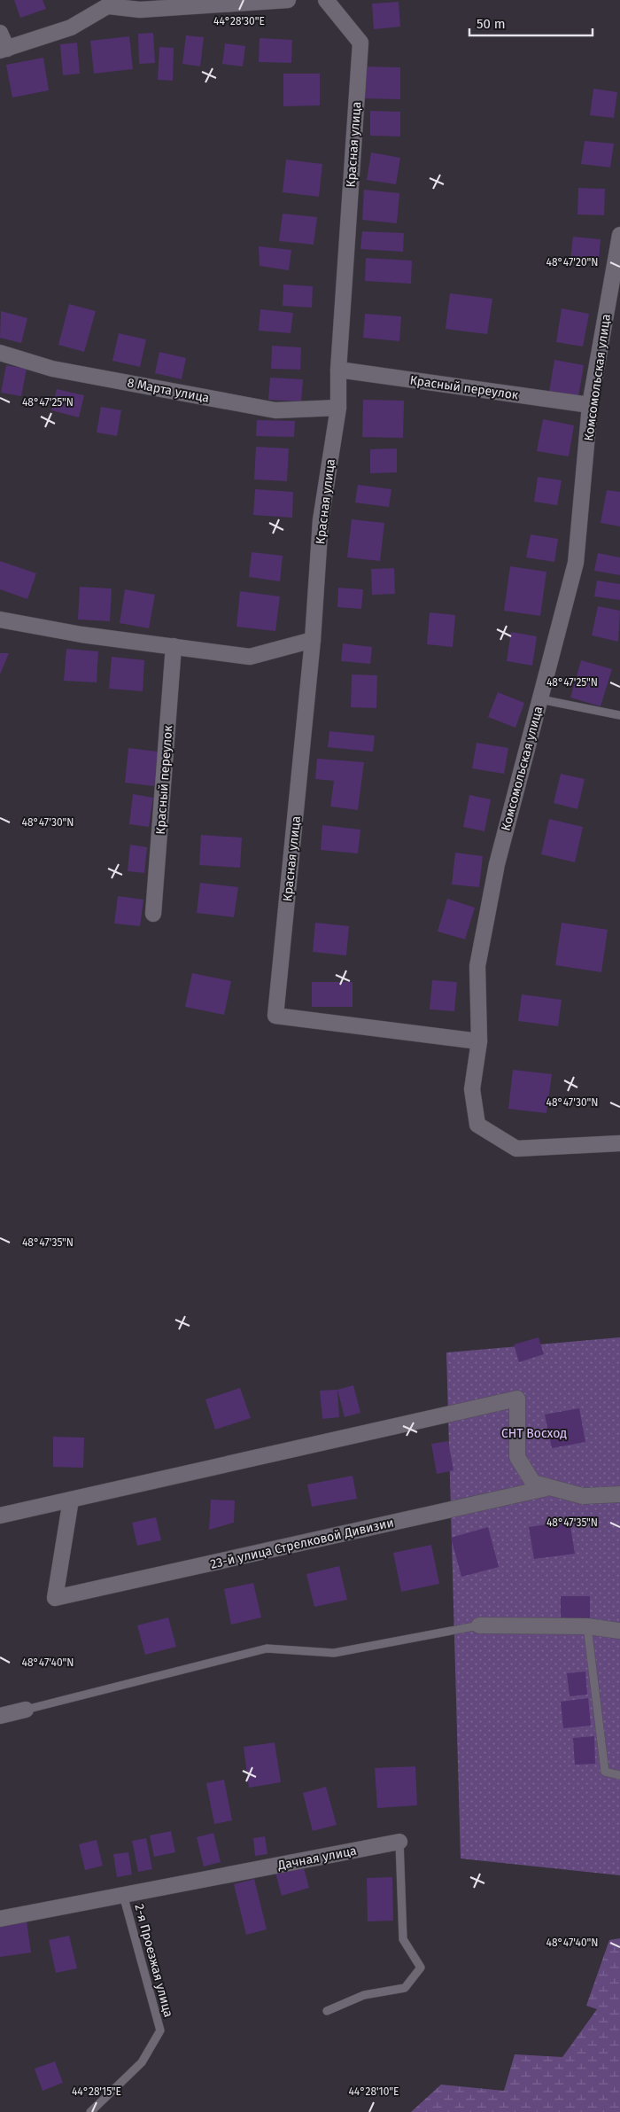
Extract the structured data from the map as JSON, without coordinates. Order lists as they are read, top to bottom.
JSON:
{
  "streets": {
    "street": [
      "Красная улица",
      "Комсомольская улица",
      "Красный переулок",
      "8 Марта улица",
      "23-й улица Стрелковой Дивизии",
      "Дачная улица"
    ],
    "lane": ["2-я Проезжая улица"]
  },
  "crossings": [
    ["Красная улица", "Комсомольская улица"],
    ["Красная улица", "Красный переулок"],
    ["Красная улица", "8 Марта улица"],
    ["Комсомольская улица", "Красный переулок"],
    ["Дачная улица", "2-я Проезжая улица"]
  ],
  "parks": ["СНТ Восход"],
  "scale_bar": "50 m",
  "coordinates": [
    "44°28'30\"E",
    "48°47'20\"N",
    "48°47'25\"N",
    "48°47'30\"N",
    "48°47'35\"N",
    "48°47'40\"N",
    "44°28'15\"E",
    "44°28'10\"E"
  ]
}
